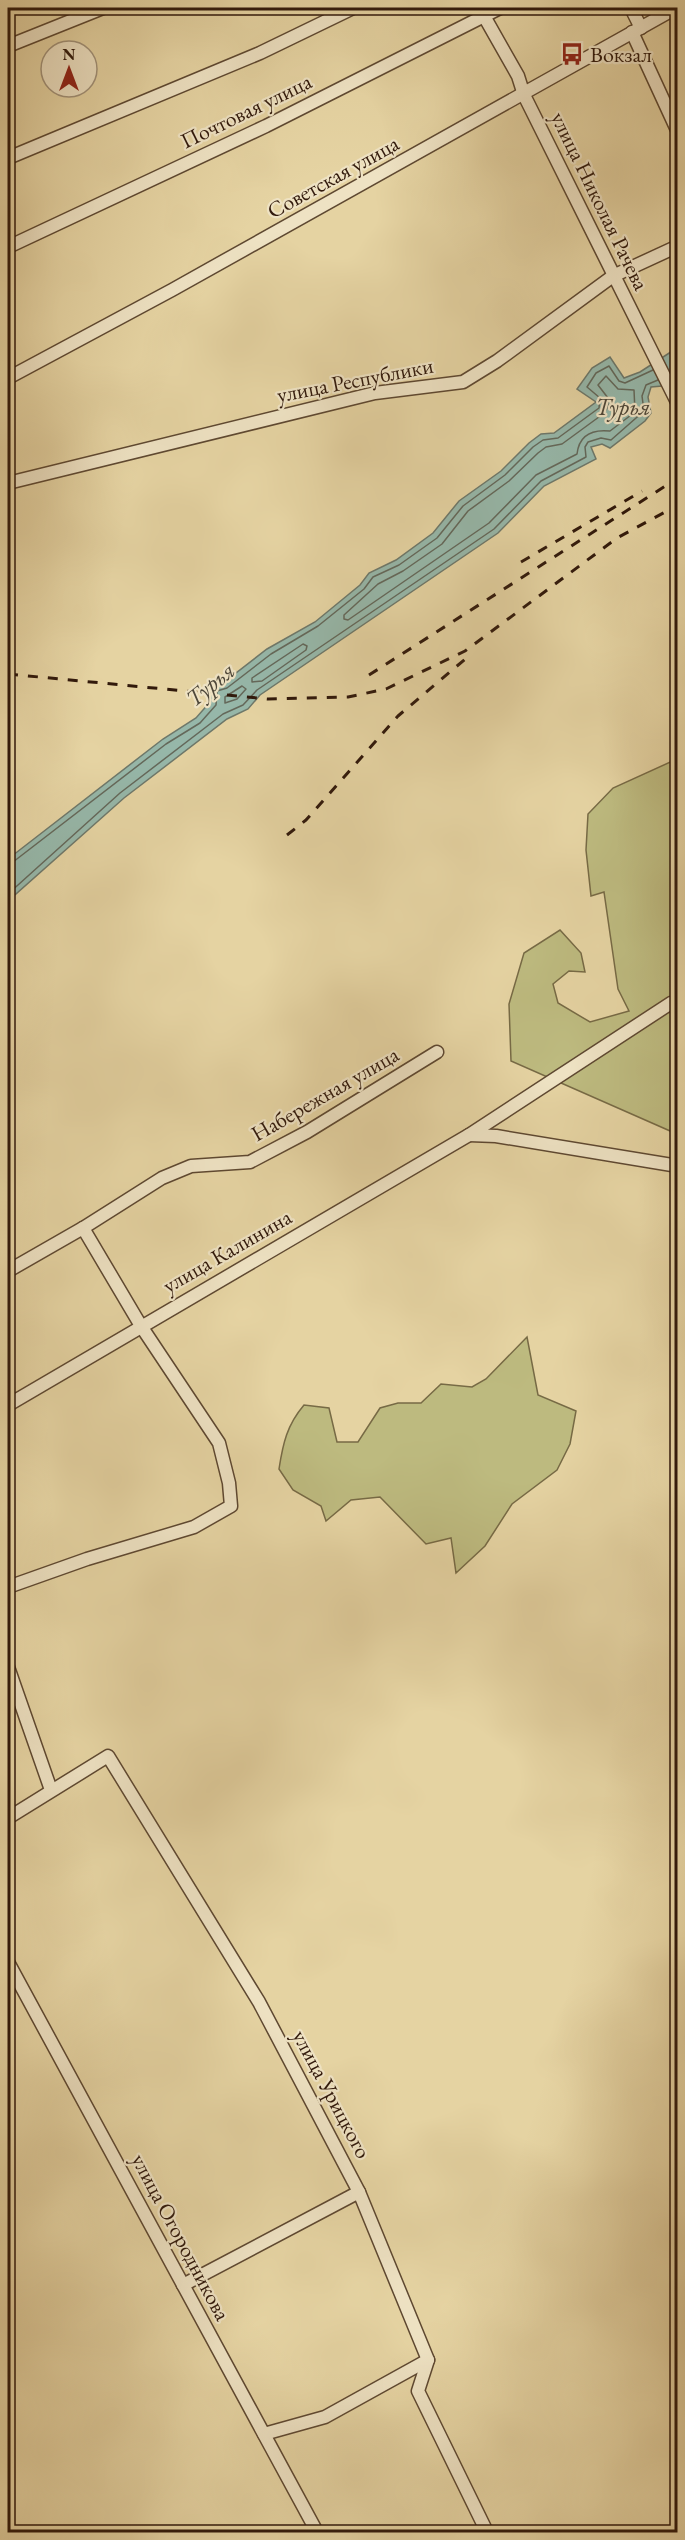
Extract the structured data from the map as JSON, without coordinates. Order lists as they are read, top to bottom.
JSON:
{
  "streets": {
    "street": [
      "Почтовая улица",
      "Советская улица",
      "улица Николая Рачева",
      "улица Республики",
      "Набережная улица",
      "улица Калинина",
      "улица Урицкого",
      "улица Огородникова"
    ]
  },
  "crossings": [
    ["Почтовая улица", "улица Николая Рачева"],
    ["Советская улица", "улица Николая Рачева"],
    ["улица Николая Рачева", "улица Республики"]
  ],
  "water": ["Турья"],
  "places": {
    "bus stop": ["Вокзал"]
  },
  "north": "top"
}
